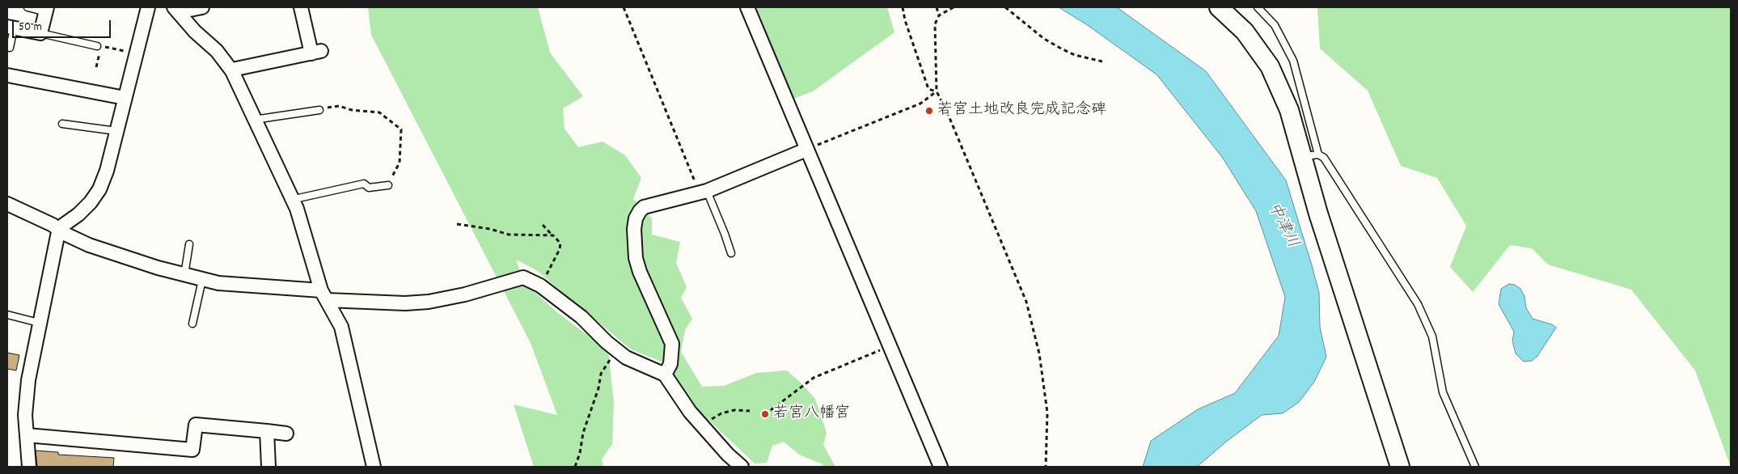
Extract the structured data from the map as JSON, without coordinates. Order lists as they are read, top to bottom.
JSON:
{
  "water": ["中津川"],
  "places": ["若宮土地改良完成記念碑", "若宮八幡宮"],
  "scale_bar": "50 m"
}
